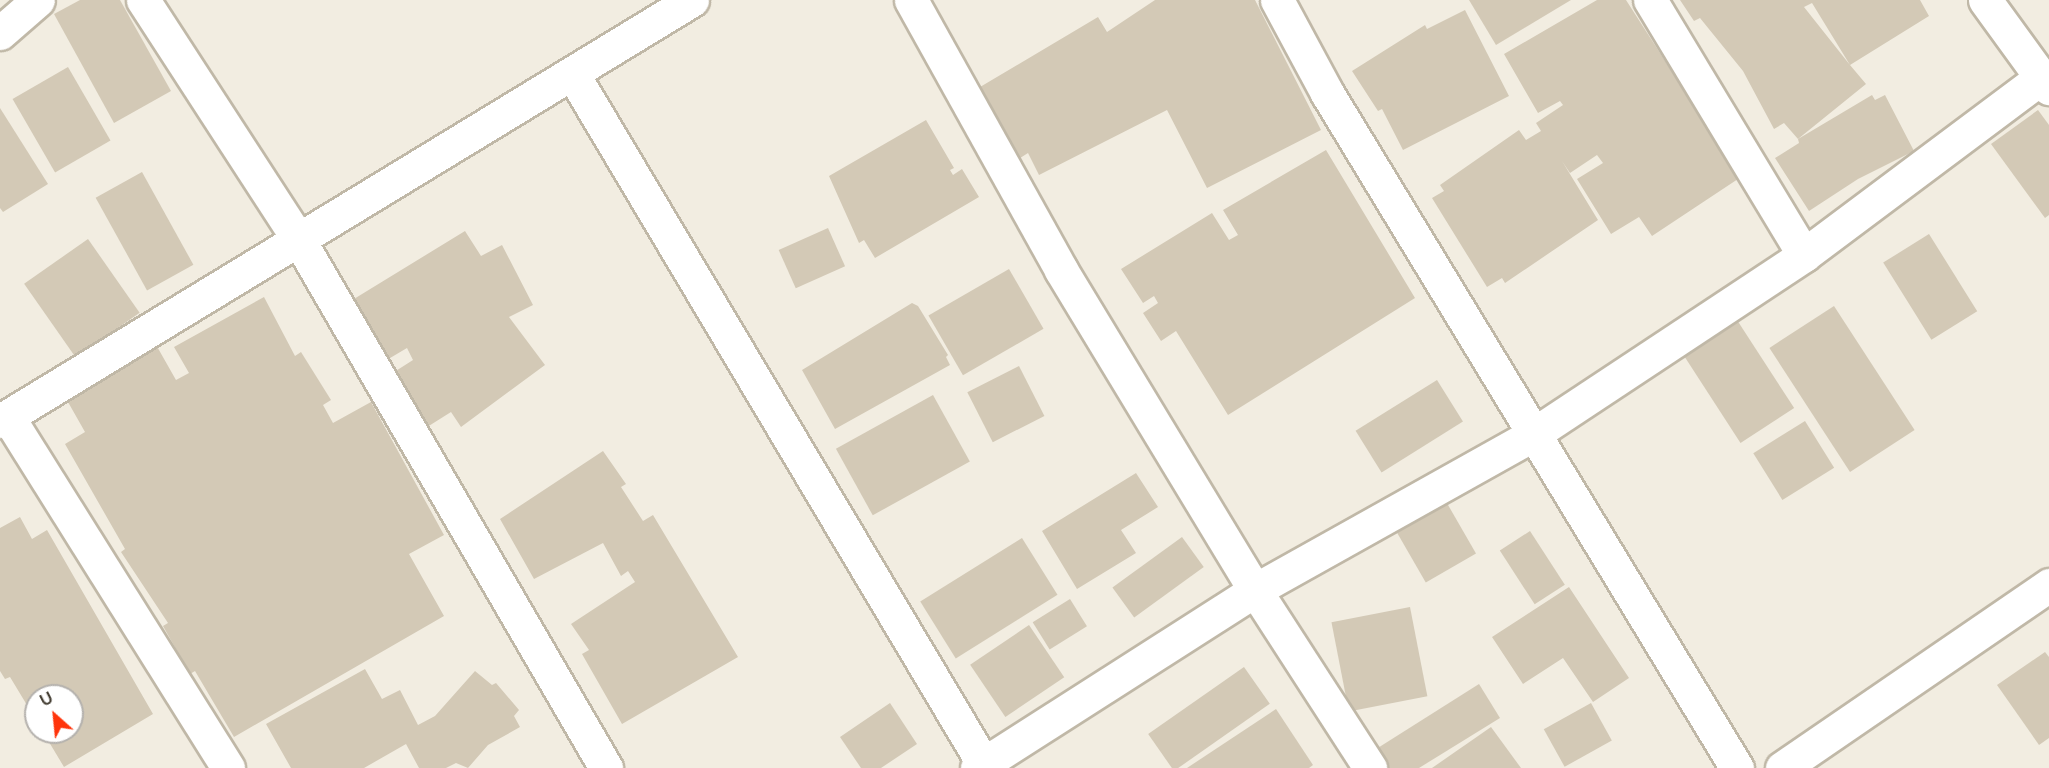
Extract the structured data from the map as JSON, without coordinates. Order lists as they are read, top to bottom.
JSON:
{
  "north": "top left"
}
